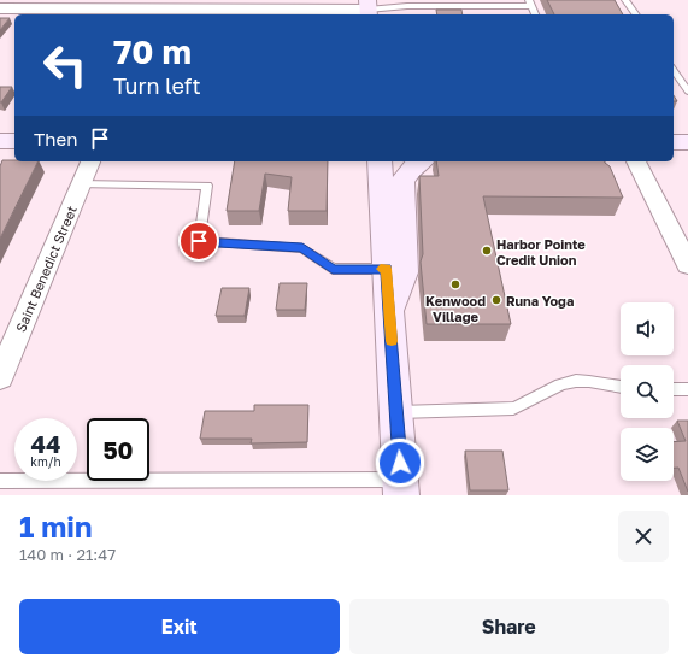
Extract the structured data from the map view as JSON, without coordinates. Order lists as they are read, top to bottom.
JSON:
{
  "streets": {
    "street": ["Saint Benedict Street"]
  },
  "places": ["Harbor Pointe Credit Union", "Kenwood Village", "Runa Yoga"],
  "page": {
    "turn": ["70 m", "Turn left"],
    "then": "Then",
    "speed": "44 km/h",
    "limit": "50",
    "heading": ["1 min", "140 m · 21:47"],
    "buttons": ["Exit", "Share"]
  }
}
